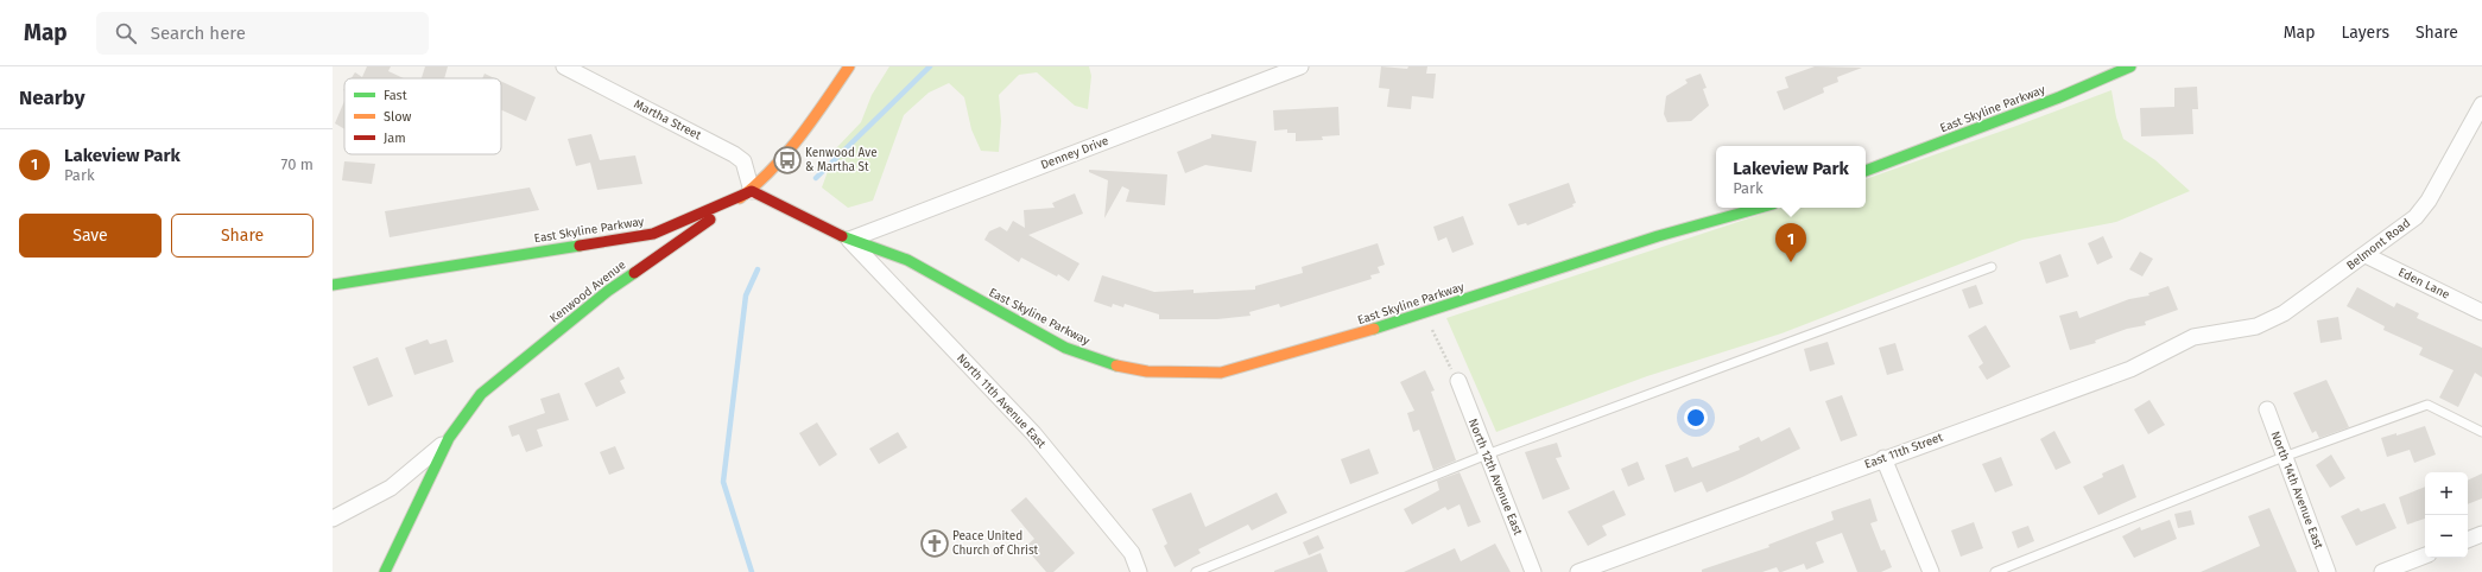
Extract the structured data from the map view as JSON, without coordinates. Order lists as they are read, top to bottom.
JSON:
{
  "streets": {
    "street": [
      "East Skyline Parkway",
      "Martha Street",
      "Denney Drive",
      "Belmont Road",
      "Eden Lane",
      "Kenwood Avenue",
      "North 11th Avenue East",
      "East 11th Street",
      "North 12th Avenue East",
      "North 14th Avenue East"
    ]
  },
  "crossings": [
    ["East Skyline Parkway", "Martha Street"],
    ["East Skyline Parkway", "Denney Drive"],
    ["East Skyline Parkway", "Kenwood Avenue"],
    ["East Skyline Parkway", "North 11th Avenue East"],
    ["Martha Street", "Kenwood Avenue"],
    ["Denney Drive", "North 11th Avenue East"],
    ["Belmont Road", "Eden Lane"],
    ["Belmont Road", "East 11th Street"]
  ],
  "places": {
    "bus stop": ["Kenwood Ave & Martha St"],
    "church": ["Peace United Church of Christ"]
  },
  "legend": ["Fast", "Slow", "Jam"],
  "page": {
    "header": "Map",
    "search": "Search here",
    "nav": ["Map", "Layers", "Share"],
    "heading": "Nearby",
    "list": [
      {
        "mark": "1",
        "name": "Lakeview Park",
        "note": "Park",
        "value": "70 m"
      }
    ],
    "popup": ["Lakeview Park", "Park"],
    "buttons": ["Save", "Share"],
    "pins": "1",
    "map_buttons": ["+", "−"]
  }
}
